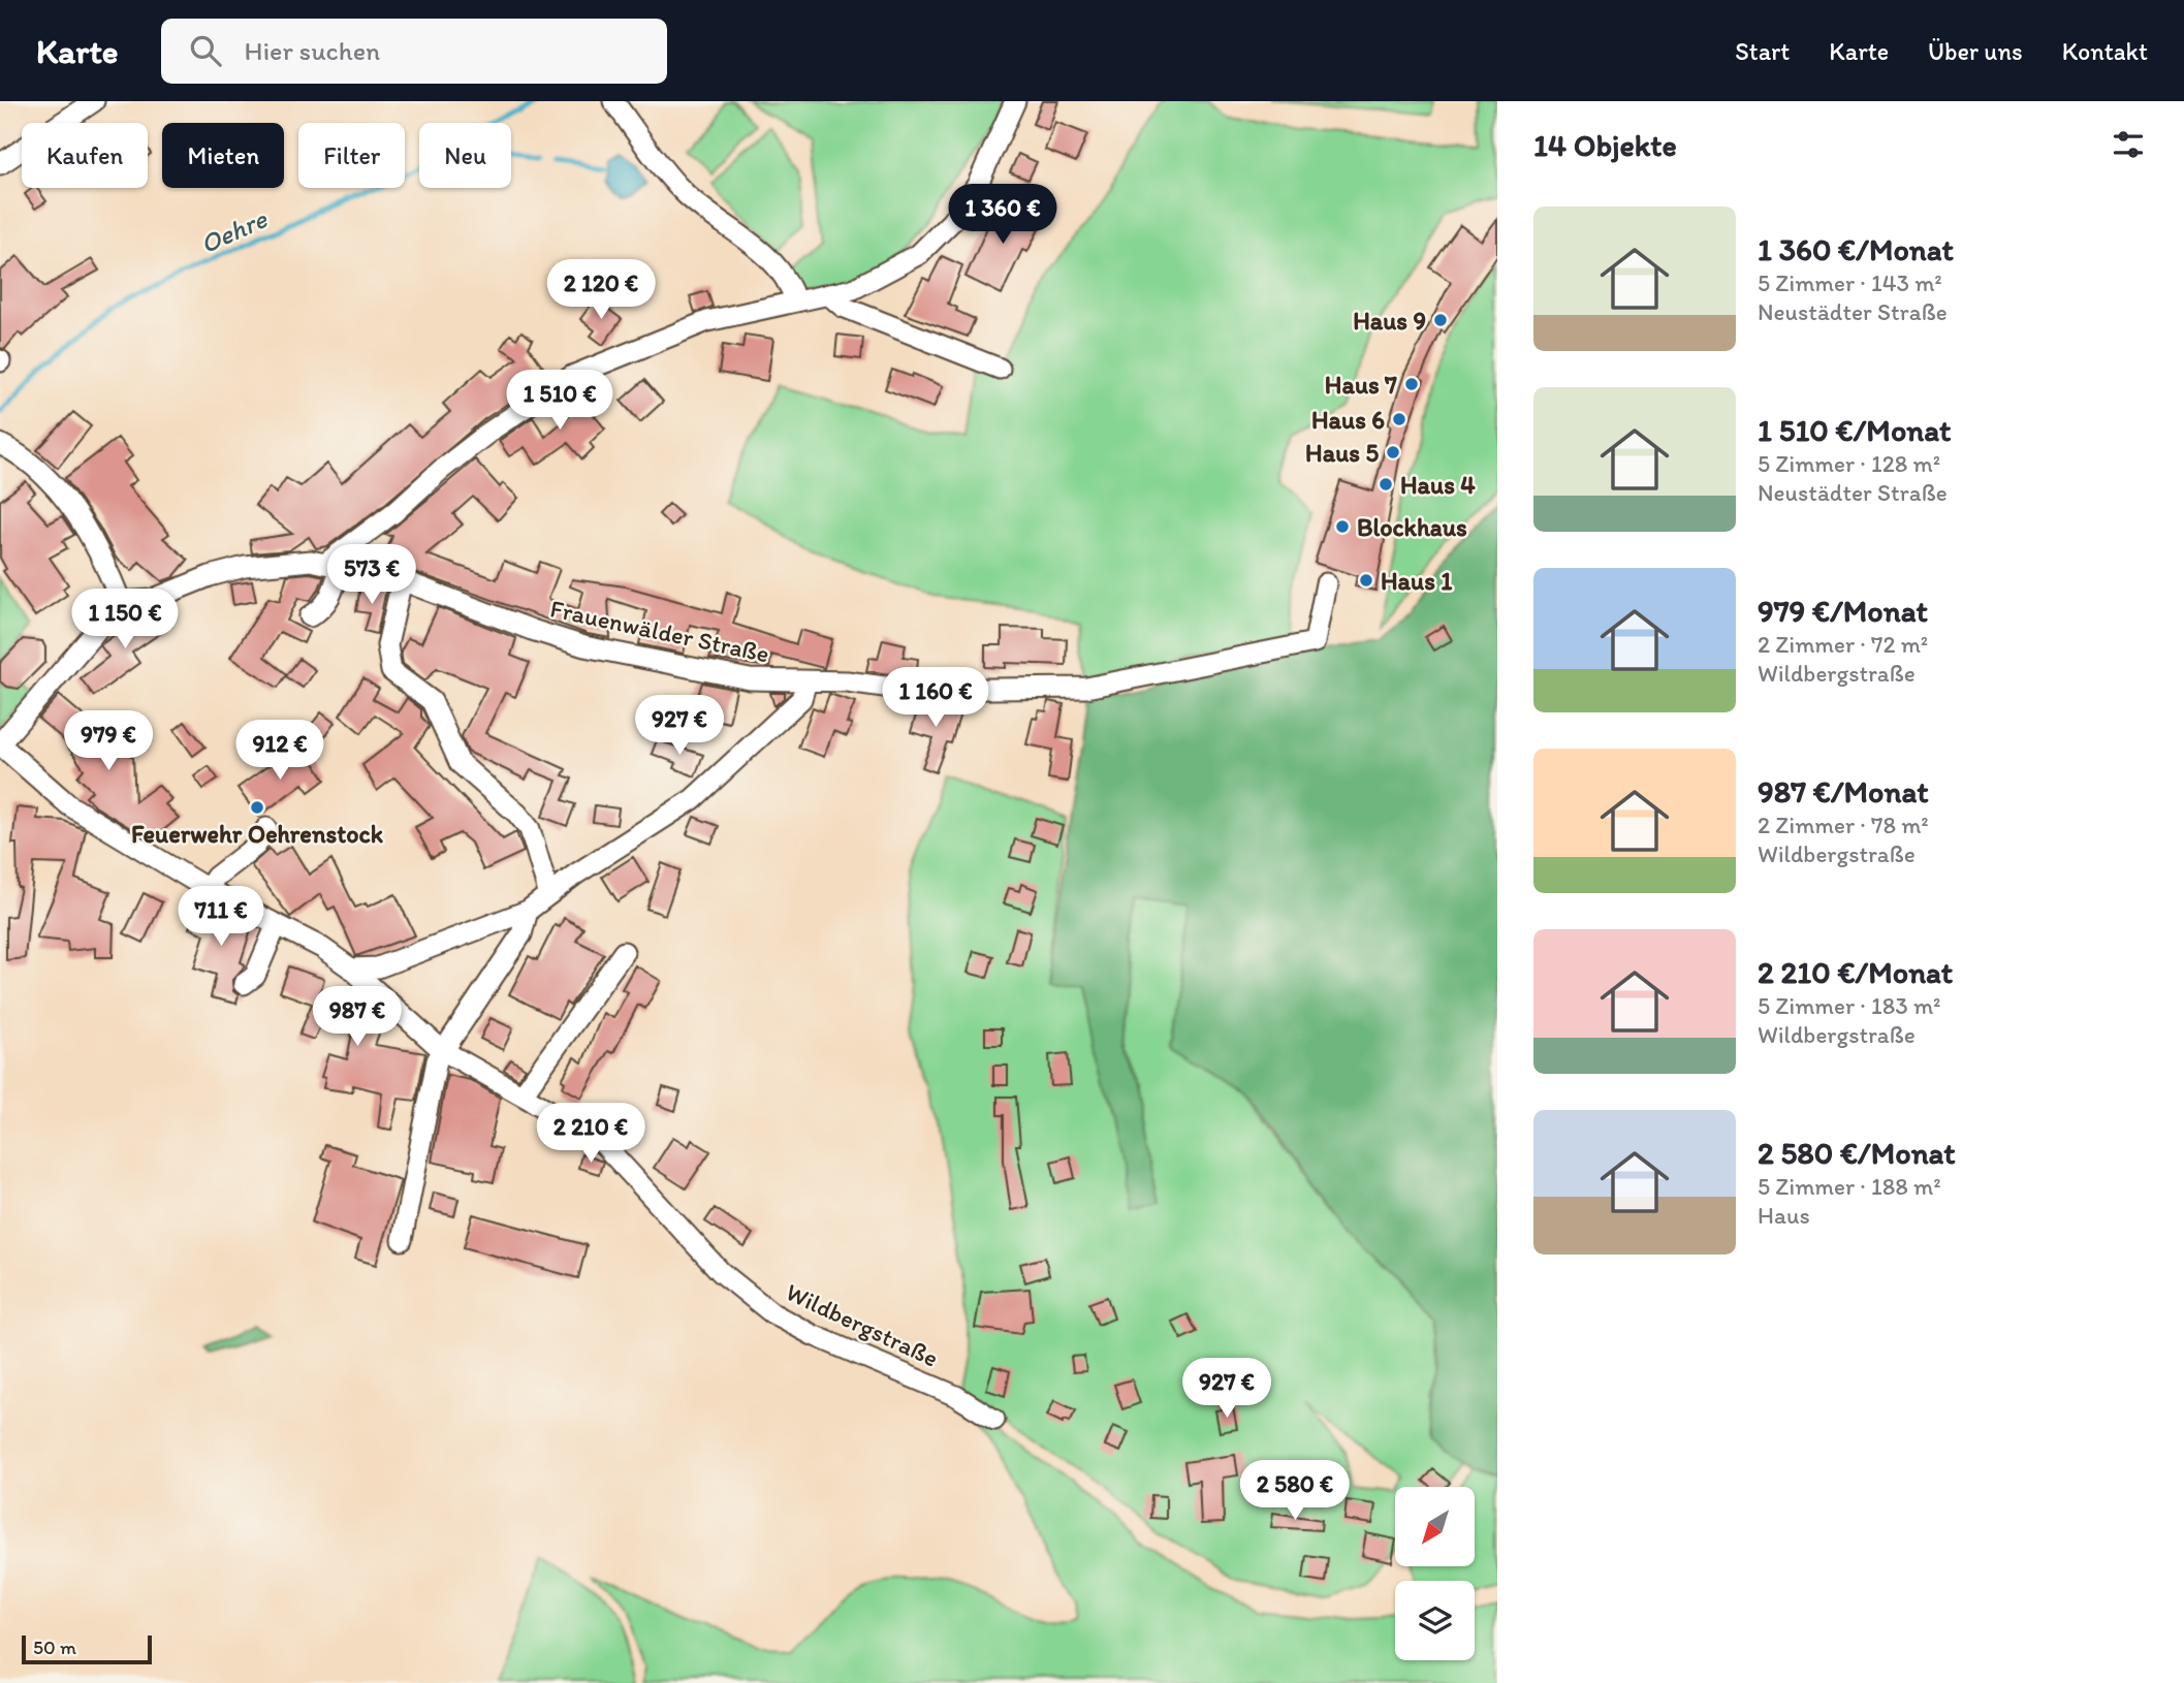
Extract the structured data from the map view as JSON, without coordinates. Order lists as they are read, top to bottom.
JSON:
{
  "streets": {
    "street": ["Frauenwälder Straße", "Wildbergstraße"]
  },
  "water": ["Oehre"],
  "places": [
    "Haus 9",
    "Haus 7",
    "Haus 6",
    "Haus 5",
    "Haus 4",
    "Blockhaus",
    "Haus 1",
    "Feuerwehr Oehrenstock"
  ],
  "scale_bar": "50 m",
  "north": "bottom left",
  "page": {
    "header": "Karte",
    "search": "Hier suchen",
    "nav": [
      "Start",
      "Karte",
      "Über uns",
      "Kontakt"
    ],
    "heading": "14 Objekte",
    "chip": [
      "Kaufen",
      "Mieten",
      "Filter",
      "Neu"
    ],
    "price": [
      "1 360 €",
      "2 120 €",
      "1 510 €",
      "573 €",
      "1 150 €",
      "1 160 €",
      "927 €",
      "979 €",
      "912 €",
      "711 €",
      "987 €",
      "2 210 €",
      "927 €",
      "2 580 €"
    ],
    "list": [
      {
        "name": "1 360 €/Monat",
        "note": "5 Zimmer · 143 m² · Neustädter Straße"
      },
      {
        "name": "1 510 €/Monat",
        "note": "5 Zimmer · 128 m² · Neustädter Straße"
      },
      {
        "name": "979 €/Monat",
        "note": "2 Zimmer · 72 m² · Wildbergstraße"
      },
      {
        "name": "987 €/Monat",
        "note": "2 Zimmer · 78 m² · Wildbergstraße"
      },
      {
        "name": "2 210 €/Monat",
        "note": "5 Zimmer · 183 m² · Wildbergstraße"
      },
      {
        "name": "2 580 €/Monat",
        "note": "5 Zimmer · 188 m² · Haus"
      }
    ],
    "scale": "50 m"
  }
}
